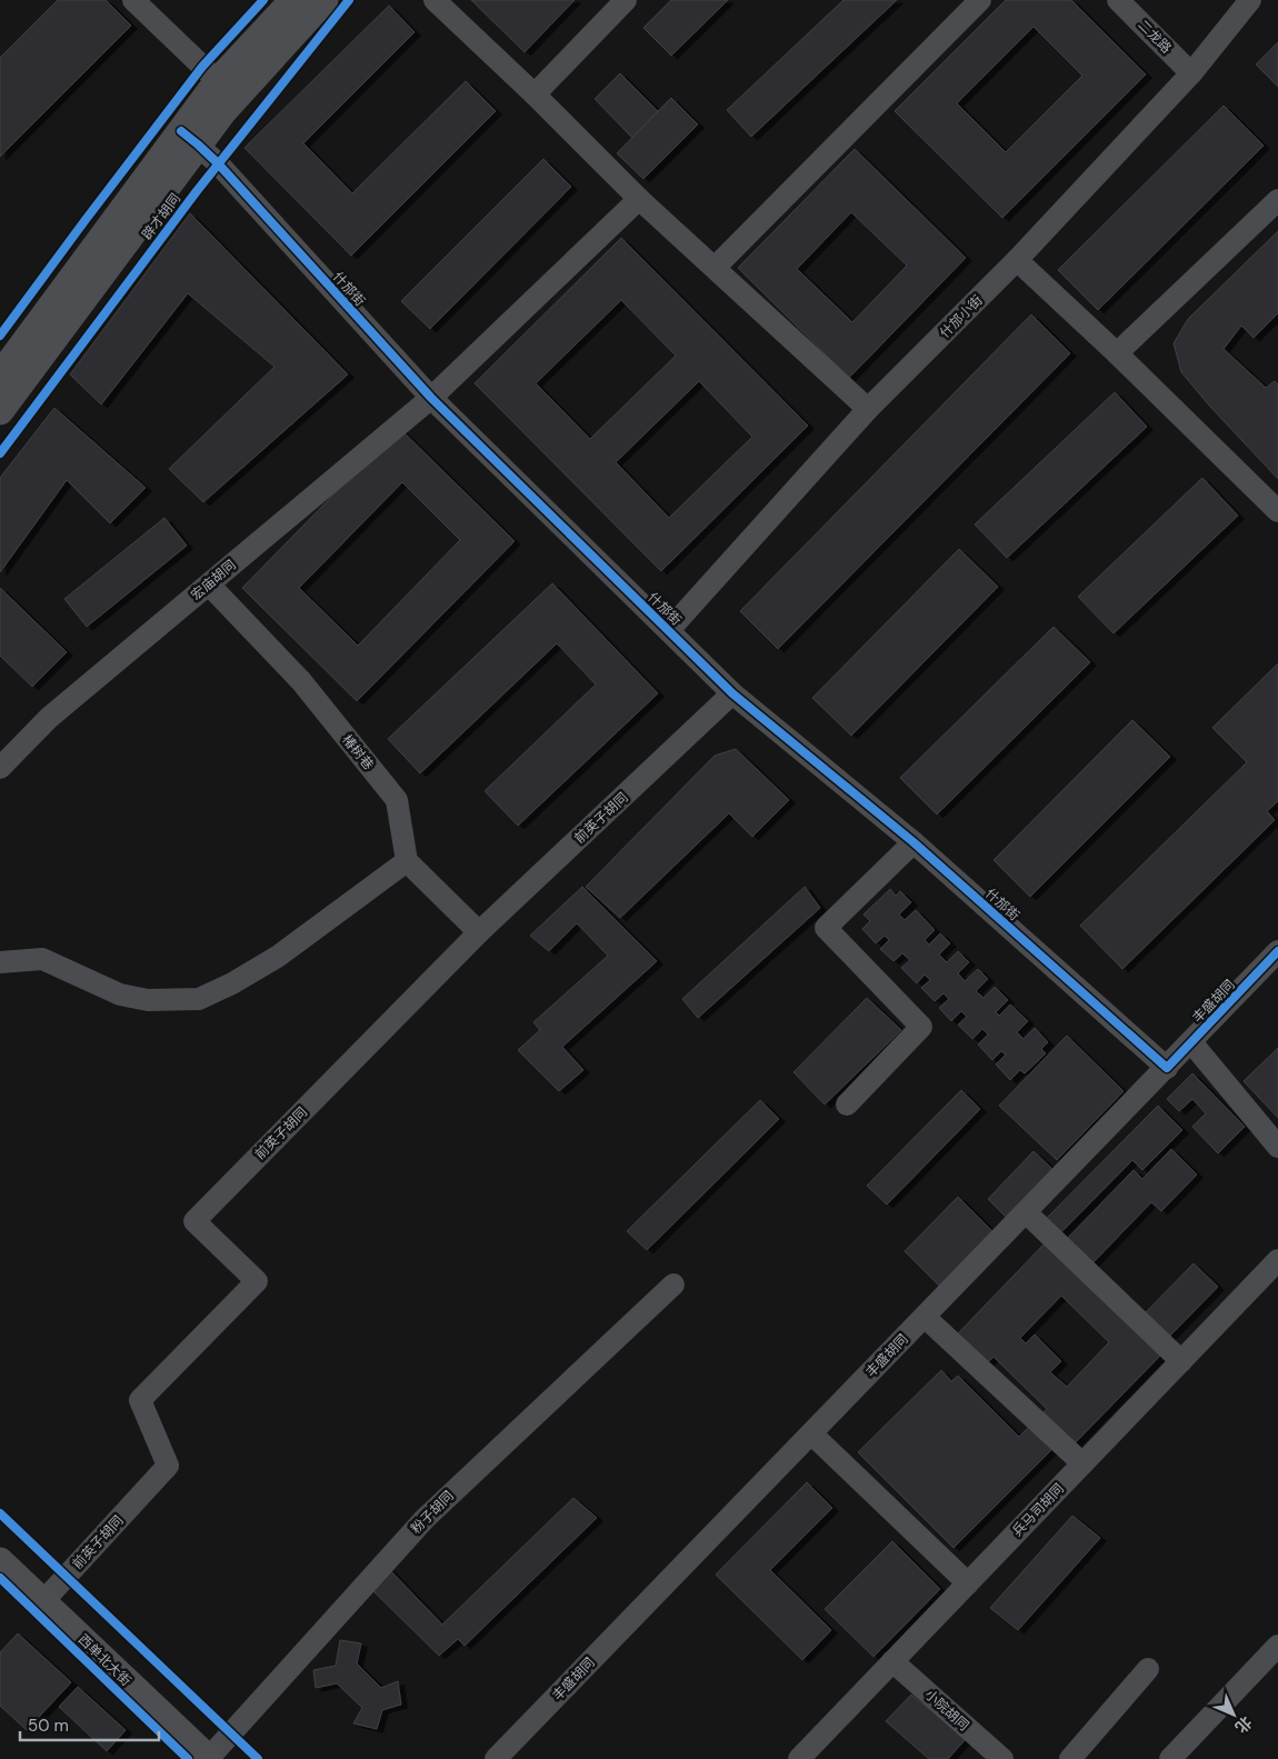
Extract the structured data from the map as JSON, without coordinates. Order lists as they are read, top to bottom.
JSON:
{
  "streets": {
    "main road": ["辟才胡同", "西单北大街"],
    "street": [
      "二龙路",
      "什邡街",
      "什邡小街",
      "宏庙胡同",
      "椿树巷",
      "前英子胡同",
      "丰盛胡同",
      "兵马司胡同",
      "粉子胡同",
      "小院胡同"
    ]
  },
  "crossings": [
    ["二龙路", "什邡小街"],
    ["辟才胡同", "什邡街"],
    ["什邡街", "什邡小街"],
    ["什邡街", "宏庙胡同"],
    ["什邡街", "前英子胡同"],
    ["什邡街", "丰盛胡同"],
    ["宏庙胡同", "椿树巷"],
    ["前英子胡同", "西单北大街"],
    ["兵马司胡同", "小院胡同"],
    ["粉子胡同", "西单北大街"]
  ],
  "scale_bar": "50 m",
  "north": "bottom right"
}
